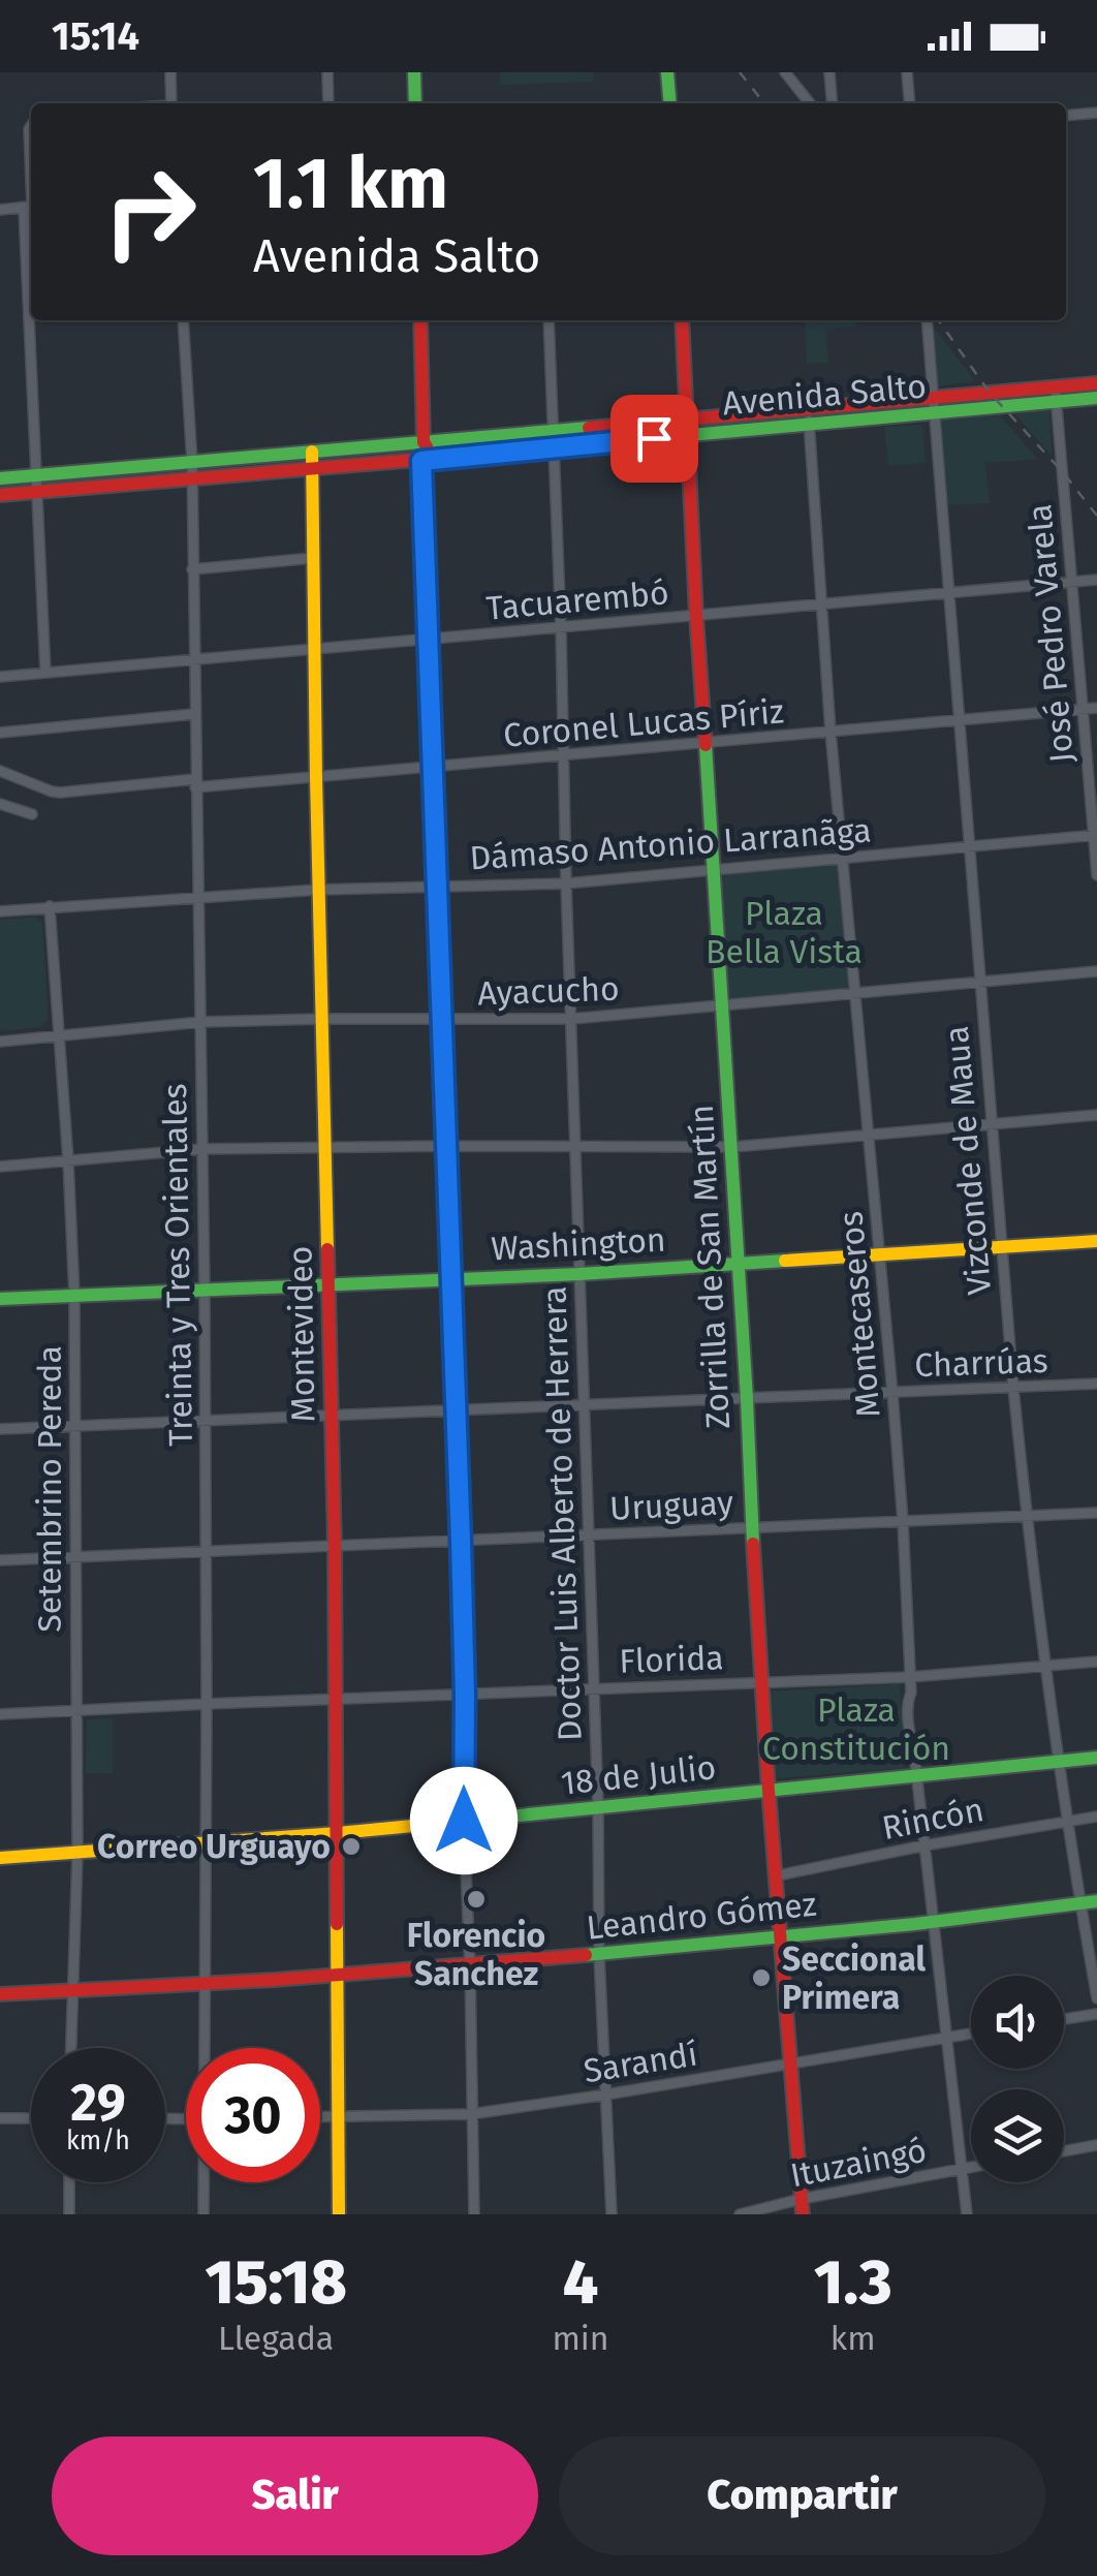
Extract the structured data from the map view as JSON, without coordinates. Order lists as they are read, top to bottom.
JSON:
{
  "streets": {
    "street": [
      "Avenida Salto",
      "Tacuarembó",
      "José Pedro Varela",
      "Coronel Lucas Píriz",
      "Dámaso Antonio Larranãga",
      "Ayacucho",
      "Vizconde de Maua",
      "Washington",
      "Treinta y Tres Orientales",
      "Zorrilla de San Martín",
      "Montecaseros",
      "Montevideo",
      "Charrúas",
      "Setembrino Pereda",
      "Uruguay",
      "Doctor Luis Alberto de Herrera",
      "Florida",
      "18 de Julio",
      "Rincón",
      "Leandro Gómez",
      "Sarandí",
      "Ituzaingó"
    ]
  },
  "crossings": [
    ["Avenida Salto", "José Pedro Varela"],
    ["Avenida Salto", "Vizconde de Maua"],
    ["Avenida Salto", "Treinta y Tres Orientales"],
    ["Avenida Salto", "Zorrilla de San Martín"],
    ["Avenida Salto", "Montecaseros"],
    ["Avenida Salto", "Montevideo"],
    ["Avenida Salto", "Doctor Luis Alberto de Herrera"],
    ["Tacuarembó", "José Pedro Varela"],
    ["Tacuarembó", "Vizconde de Maua"],
    ["Tacuarembó", "Treinta y Tres Orientales"],
    ["Tacuarembó", "Zorrilla de San Martín"],
    ["Tacuarembó", "Montecaseros"],
    ["Tacuarembó", "Montevideo"],
    ["Tacuarembó", "Doctor Luis Alberto de Herrera"],
    ["José Pedro Varela", "Coronel Lucas Píriz"],
    ["José Pedro Varela", "Dámaso Antonio Larranãga"],
    ["Coronel Lucas Píriz", "Vizconde de Maua"],
    ["Coronel Lucas Píriz", "Treinta y Tres Orientales"],
    ["Coronel Lucas Píriz", "Zorrilla de San Martín"],
    ["Coronel Lucas Píriz", "Montecaseros"],
    ["Coronel Lucas Píriz", "Montevideo"],
    ["Coronel Lucas Píriz", "Doctor Luis Alberto de Herrera"],
    ["Dámaso Antonio Larranãga", "Vizconde de Maua"],
    ["Dámaso Antonio Larranãga", "Treinta y Tres Orientales"],
    ["Dámaso Antonio Larranãga", "Zorrilla de San Martín"],
    ["Dámaso Antonio Larranãga", "Montecaseros"],
    ["Dámaso Antonio Larranãga", "Montevideo"],
    ["Dámaso Antonio Larranãga", "Setembrino Pereda"],
    ["Dámaso Antonio Larranãga", "Doctor Luis Alberto de Herrera"],
    ["Ayacucho", "Vizconde de Maua"],
    ["Ayacucho", "Treinta y Tres Orientales"],
    ["Ayacucho", "Zorrilla de San Martín"],
    ["Ayacucho", "Montecaseros"],
    ["Ayacucho", "Montevideo"],
    ["Ayacucho", "Setembrino Pereda"],
    ["Ayacucho", "Doctor Luis Alberto de Herrera"],
    ["Vizconde de Maua", "Washington"],
    ["Vizconde de Maua", "Charrúas"],
    ["Vizconde de Maua", "Uruguay"],
    ["Vizconde de Maua", "Florida"],
    ["Vizconde de Maua", "18 de Julio"],
    ["Vizconde de Maua", "Rincón"],
    ["Vizconde de Maua", "Leandro Gómez"],
    ["Washington", "Treinta y Tres Orientales"],
    ["Washington", "Zorrilla de San Martín"],
    ["Washington", "Montecaseros"],
    ["Washington", "Montevideo"],
    ["Washington", "Setembrino Pereda"],
    ["Washington", "Doctor Luis Alberto de Herrera"],
    ["Treinta y Tres Orientales", "Charrúas"],
    ["Treinta y Tres Orientales", "Uruguay"],
    ["Treinta y Tres Orientales", "Florida"],
    ["Treinta y Tres Orientales", "18 de Julio"],
    ["Treinta y Tres Orientales", "Leandro Gómez"],
    ["Zorrilla de San Martín", "Charrúas"],
    ["Zorrilla de San Martín", "Uruguay"],
    ["Zorrilla de San Martín", "Florida"],
    ["Zorrilla de San Martín", "18 de Julio"],
    ["Zorrilla de San Martín", "Rincón"],
    ["Zorrilla de San Martín", "Leandro Gómez"],
    ["Zorrilla de San Martín", "Sarandí"],
    ["Zorrilla de San Martín", "Ituzaingó"],
    ["Montecaseros", "Charrúas"],
    ["Montecaseros", "Uruguay"],
    ["Montecaseros", "Florida"],
    ["Montecaseros", "18 de Julio"],
    ["Montecaseros", "Rincón"],
    ["Montecaseros", "Leandro Gómez"],
    ["Montecaseros", "Sarandí"],
    ["Montecaseros", "Ituzaingó"],
    ["Montevideo", "Charrúas"],
    ["Montevideo", "Uruguay"],
    ["Montevideo", "Florida"],
    ["Montevideo", "18 de Julio"],
    ["Montevideo", "Leandro Gómez"],
    ["Montevideo", "Sarandí"],
    ["Charrúas", "Setembrino Pereda"],
    ["Charrúas", "Doctor Luis Alberto de Herrera"],
    ["Setembrino Pereda", "Uruguay"],
    ["Setembrino Pereda", "Florida"],
    ["Setembrino Pereda", "18 de Julio"],
    ["Setembrino Pereda", "Leandro Gómez"],
    ["Uruguay", "Doctor Luis Alberto de Herrera"],
    ["Doctor Luis Alberto de Herrera", "Florida"],
    ["Doctor Luis Alberto de Herrera", "18 de Julio"],
    ["Doctor Luis Alberto de Herrera", "Leandro Gómez"],
    ["Doctor Luis Alberto de Herrera", "Sarandí"]
  ],
  "parks": ["Plaza Bella Vista", "Plaza Constitución"],
  "places": ["Correo Urguayo", "Florencio Sanchez", "Seccional Primera"],
  "page": {
    "status": "15:14",
    "turn": ["1.1 km", "Avenida Salto"],
    "speed": "29 km/h",
    "limit": "30",
    "eta": [
      "15:18",
      "Llegada",
      "4",
      "min",
      "1.3",
      "km"
    ],
    "buttons": ["Salir", "Compartir"]
  }
}
